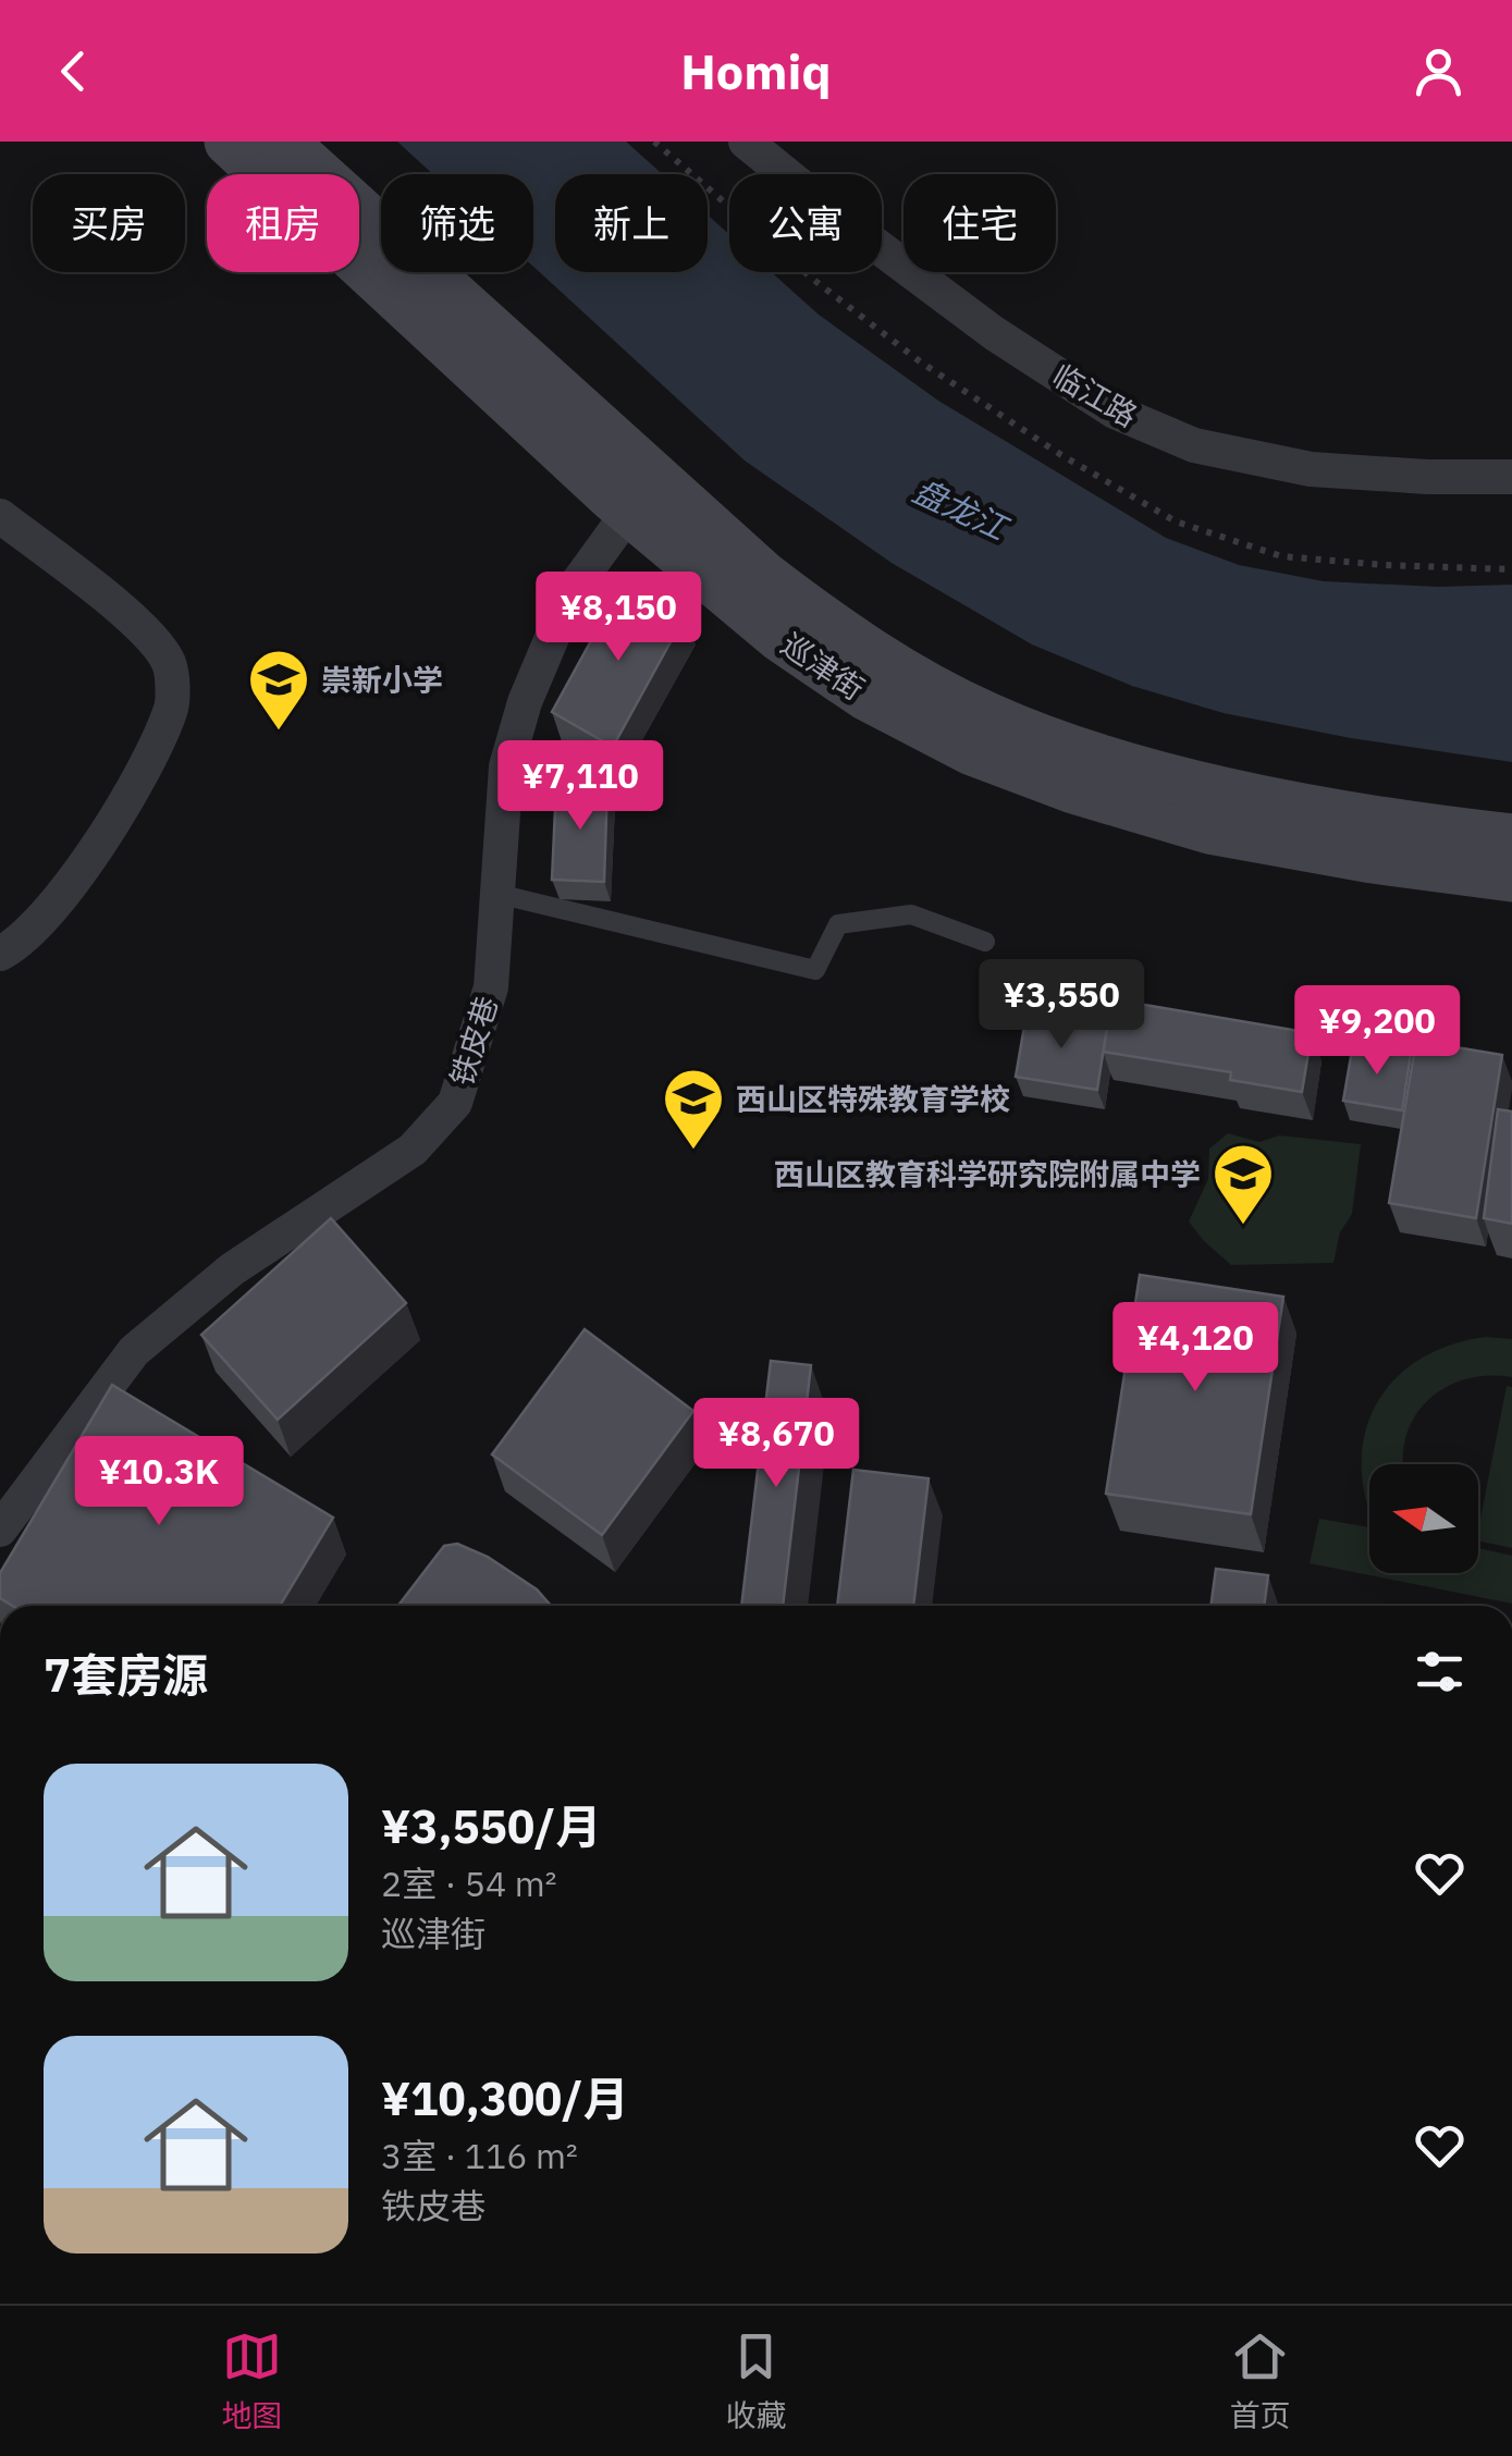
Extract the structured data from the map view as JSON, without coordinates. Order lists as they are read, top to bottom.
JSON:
{
  "streets": {
    "main road": ["巡津街"],
    "street": ["临江路", "铁皮巷"]
  },
  "crossings": [
    ["巡津街", "铁皮巷"]
  ],
  "water": ["盘龙江"],
  "places": {
    "school or university": ["崇新小学", "西山区特殊教育学校", "西山区教育科学研究院附属中学"]
  },
  "north": "left",
  "page": {
    "header": "Homiq",
    "chip": [
      "买房",
      "租房",
      "筛选",
      "新上",
      "公寓",
      "住宅"
    ],
    "price": [
      "¥8,150",
      "¥7,110",
      "¥3,550",
      "¥9,200",
      "¥4,120",
      "¥8,670",
      "¥10.3K"
    ],
    "heading": "7套房源",
    "list": [
      {
        "name": "¥3,550/月",
        "note": "2室 · 54 m² · 巡津街"
      },
      {
        "name": "¥10,300/月",
        "note": "3室 · 116 m² · 铁皮巷"
      }
    ],
    "tabs": ["地图", "收藏", "首页"]
  }
}
